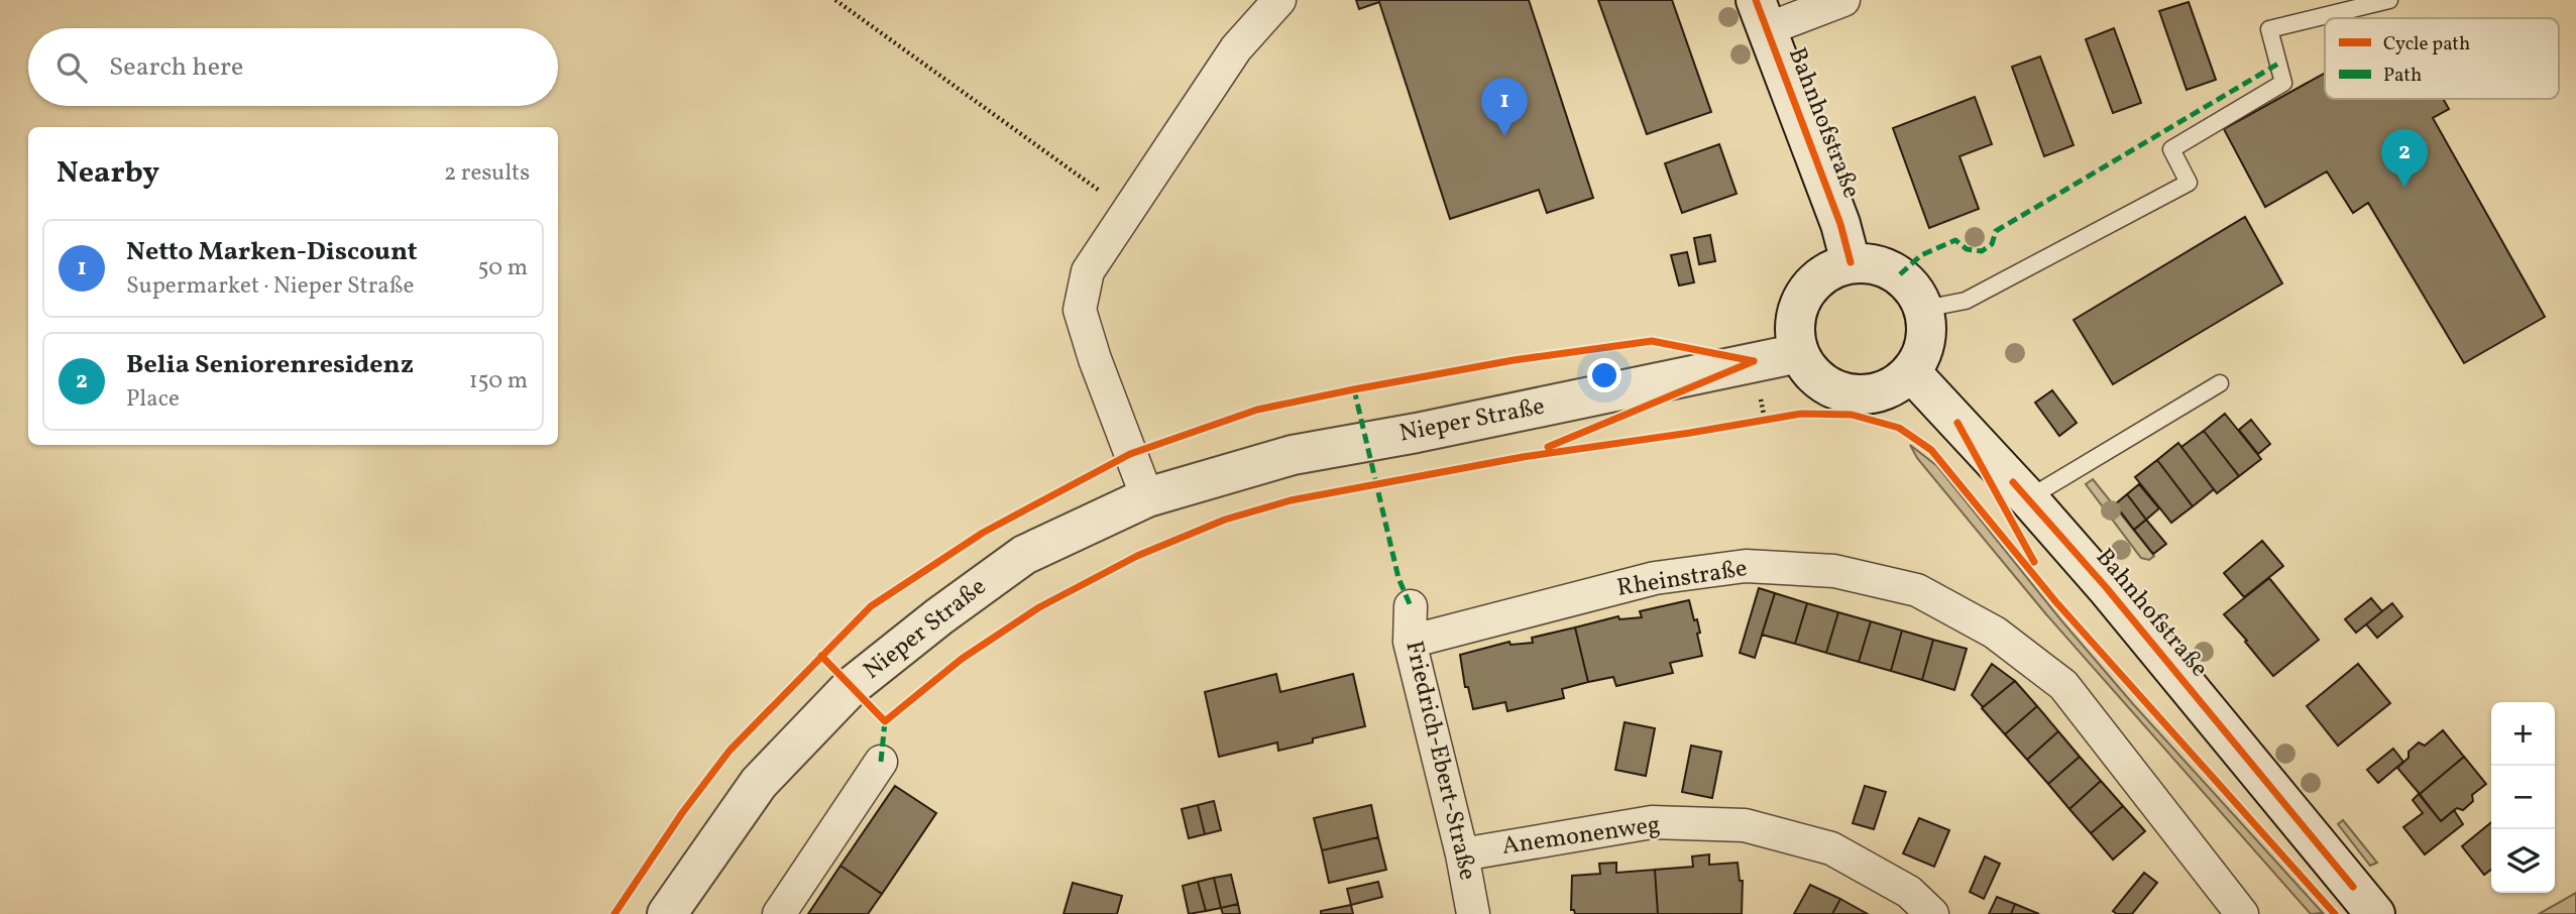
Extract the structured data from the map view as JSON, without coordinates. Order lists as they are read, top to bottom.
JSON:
{
  "streets": {
    "main road": ["Bahnhofstraße", "Nieper Straße"],
    "street": ["Rheinstraße", "Friedrich-Ebert-Straße", "Anemonenweg"]
  },
  "crossings": [
    ["Bahnhofstraße", "Nieper Straße"],
    ["Rheinstraße", "Friedrich-Ebert-Straße"],
    ["Friedrich-Ebert-Straße", "Anemonenweg"]
  ],
  "legend": ["Cycle path", "Path"],
  "page": {
    "search": "Search here",
    "pins": ["1", "2"],
    "heading": ["Nearby", "2 results"],
    "list": [
      {
        "mark": "1",
        "name": "Netto Marken-Discount",
        "note": "Supermarket · Nieper Straße",
        "value": "50 m"
      },
      {
        "mark": "2",
        "name": "Belia Seniorenresidenz",
        "note": "Place",
        "value": "150 m"
      }
    ],
    "map_buttons": ["+", "−"]
  }
}
